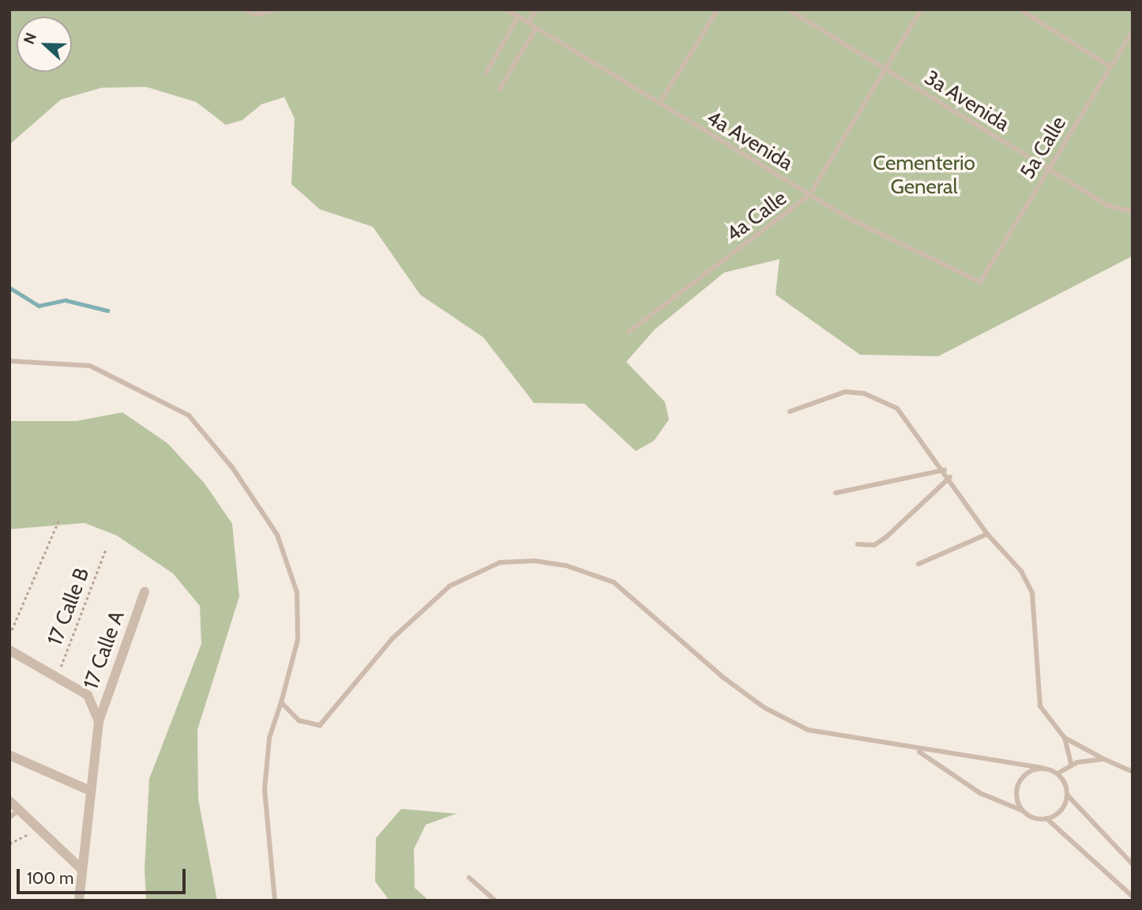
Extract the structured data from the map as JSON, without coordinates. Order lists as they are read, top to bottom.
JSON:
{
  "streets": {
    "street": ["17 Calle A"],
    "lane": [
      "3a Avenida",
      "4a Avenida",
      "5a Calle",
      "4a Calle"
    ],
    "path": ["17 Calle B"]
  },
  "crossings": [
    ["3a Avenida", "5a Calle"],
    ["3a Avenida", "4a Calle"],
    ["4a Avenida", "5a Calle"],
    ["4a Avenida", "4a Calle"]
  ],
  "parks": ["Cementerio General"],
  "scale_bar": "100 m",
  "north": "left"
}
